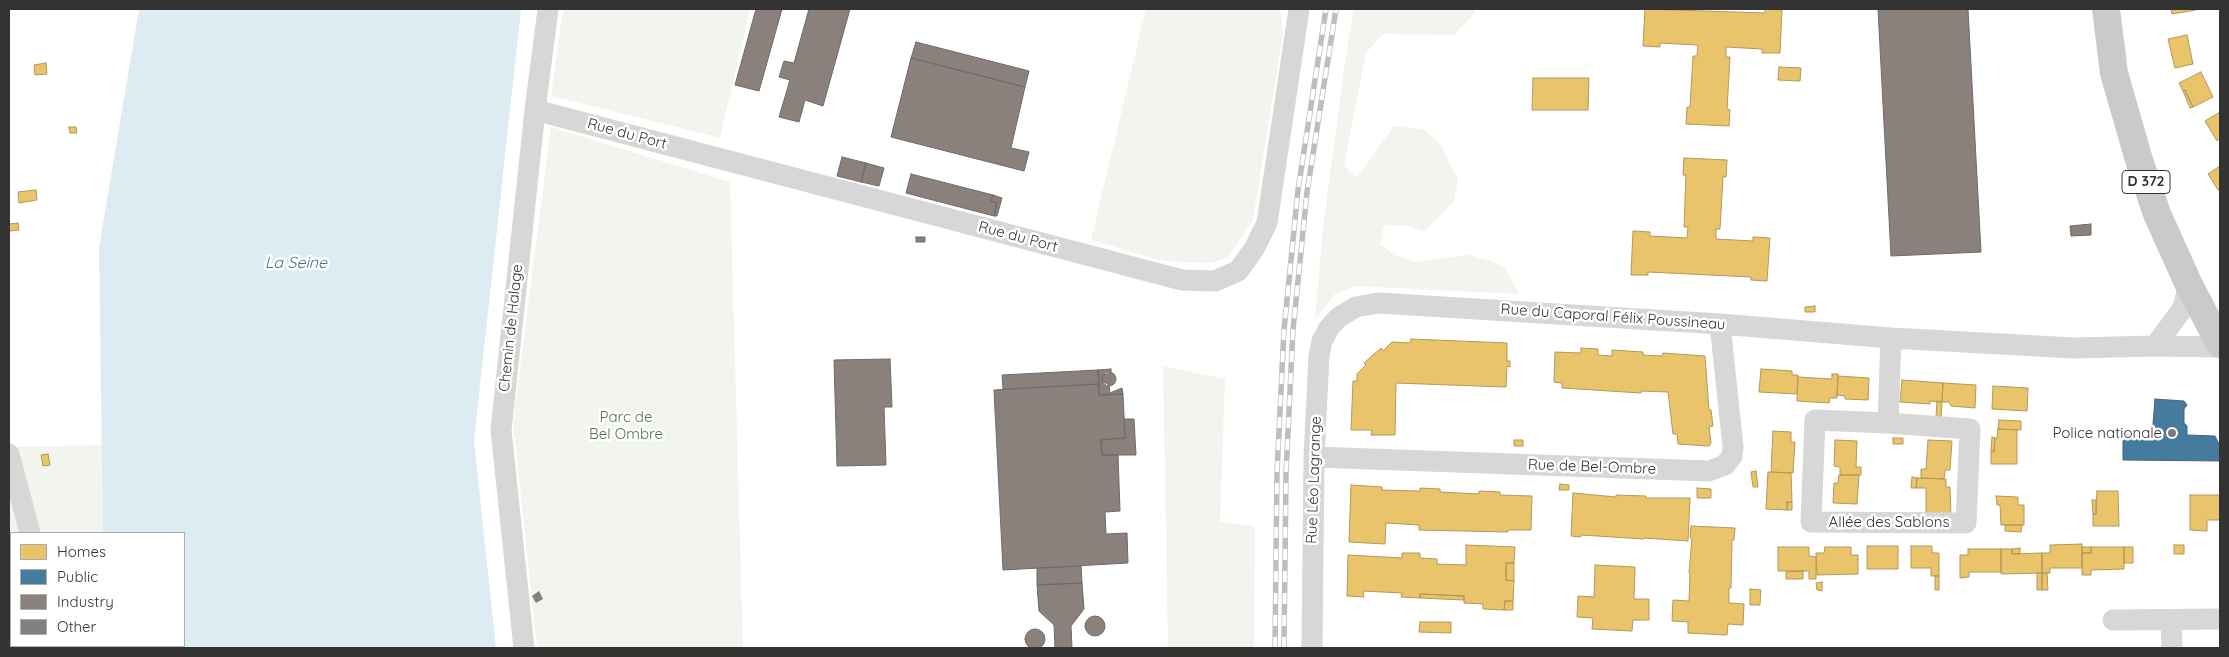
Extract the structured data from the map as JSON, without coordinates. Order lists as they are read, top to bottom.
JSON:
{
  "streets": {
    "main road": ["D 372"],
    "street": [
      "Rue du Port",
      "Rue du Caporal Félix Poussineau",
      "Chemin de Halage",
      "Rue de Bel-Ombre",
      "Rue Léo Lagrange",
      "Allée des Sablons"
    ]
  },
  "crossings": [
    ["Rue du Port", "Chemin de Halage"],
    ["D 372", "Rue du Caporal Félix Poussineau"],
    ["Rue du Caporal Félix Poussineau", "Rue de Bel-Ombre"],
    ["Rue du Caporal Félix Poussineau", "Rue Léo Lagrange"],
    ["Rue de Bel-Ombre", "Rue Léo Lagrange"]
  ],
  "water": ["La Seine"],
  "parks": ["Parc de Bel Ombre"],
  "places": ["Police nationale"],
  "legend": [
    "Homes",
    "Public",
    "Industry",
    "Other"
  ]
}
